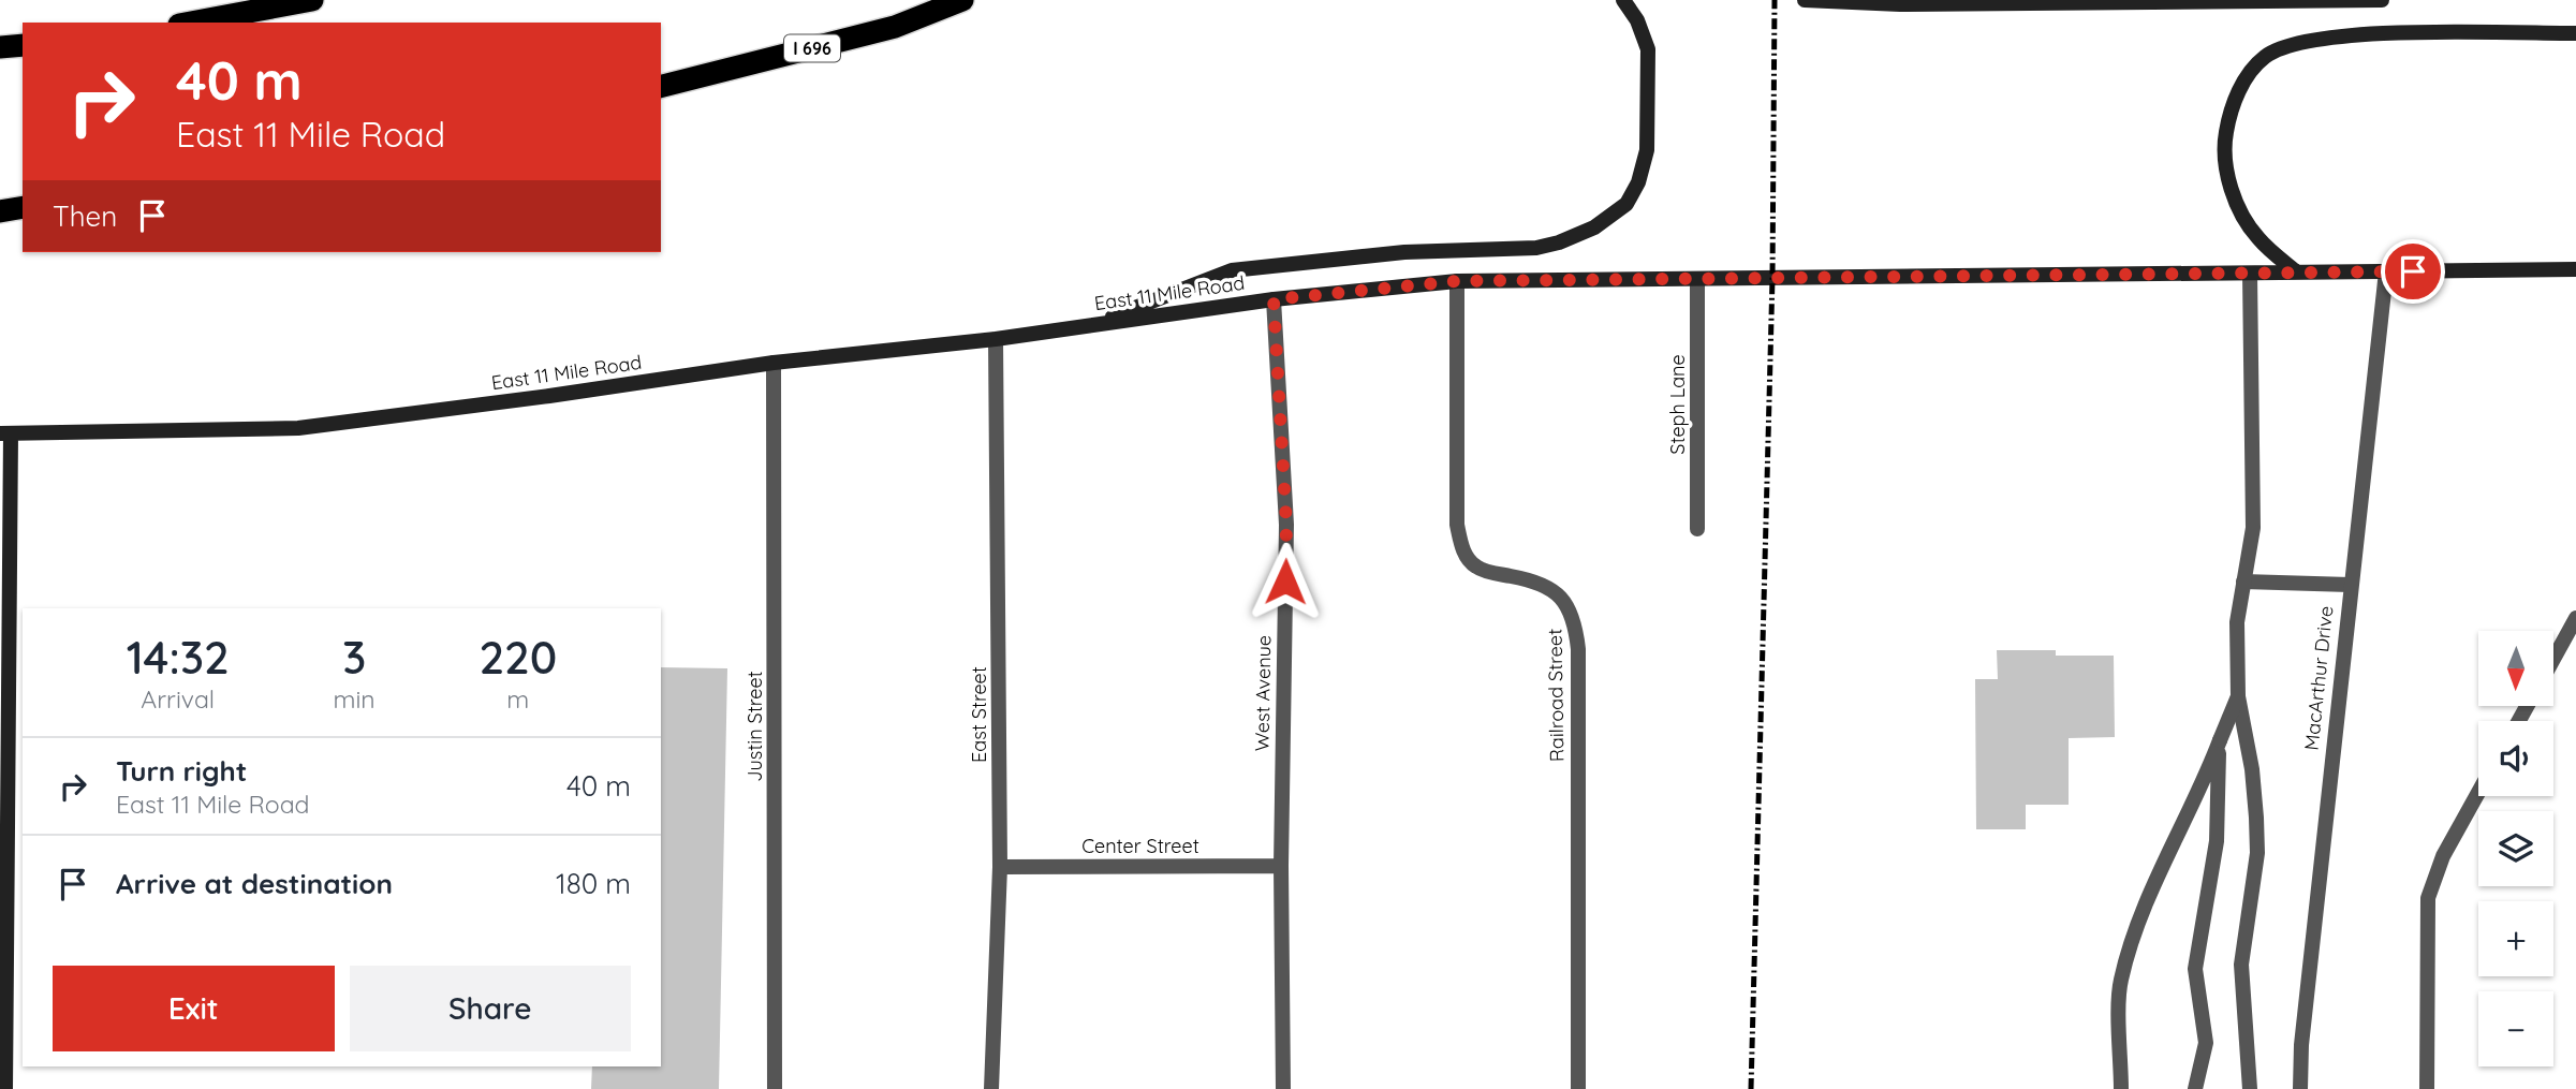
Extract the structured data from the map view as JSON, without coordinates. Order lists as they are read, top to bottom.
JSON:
{
  "streets": {
    "highway": ["I 696"],
    "main road": ["East 11 Mile Road"],
    "street": [
      "Steph Lane",
      "MacArthur Drive",
      "West Avenue",
      "Railroad Street",
      "East Street",
      "Justin Street",
      "Center Street"
    ]
  },
  "crossings": [
    ["East 11 Mile Road", "Steph Lane"],
    ["East 11 Mile Road", "MacArthur Drive"],
    ["East 11 Mile Road", "West Avenue"],
    ["East 11 Mile Road", "Railroad Street"],
    ["East 11 Mile Road", "East Street"],
    ["East 11 Mile Road", "Justin Street"],
    ["West Avenue", "Center Street"],
    ["East Street", "Center Street"]
  ],
  "north": "bottom",
  "page": {
    "turn": ["40 m", "East 11 Mile Road"],
    "then": "Then",
    "eta": [
      "14:32",
      "Arrival",
      "3",
      "min",
      "220",
      "m"
    ],
    "map_buttons": ["+", "−"],
    "list": [
      {
        "name": "Turn right",
        "note": "East 11 Mile Road",
        "value": "40 m"
      },
      {
        "name": "Arrive at destination",
        "value": "180 m"
      }
    ],
    "buttons": ["Exit", "Share"]
  }
}
